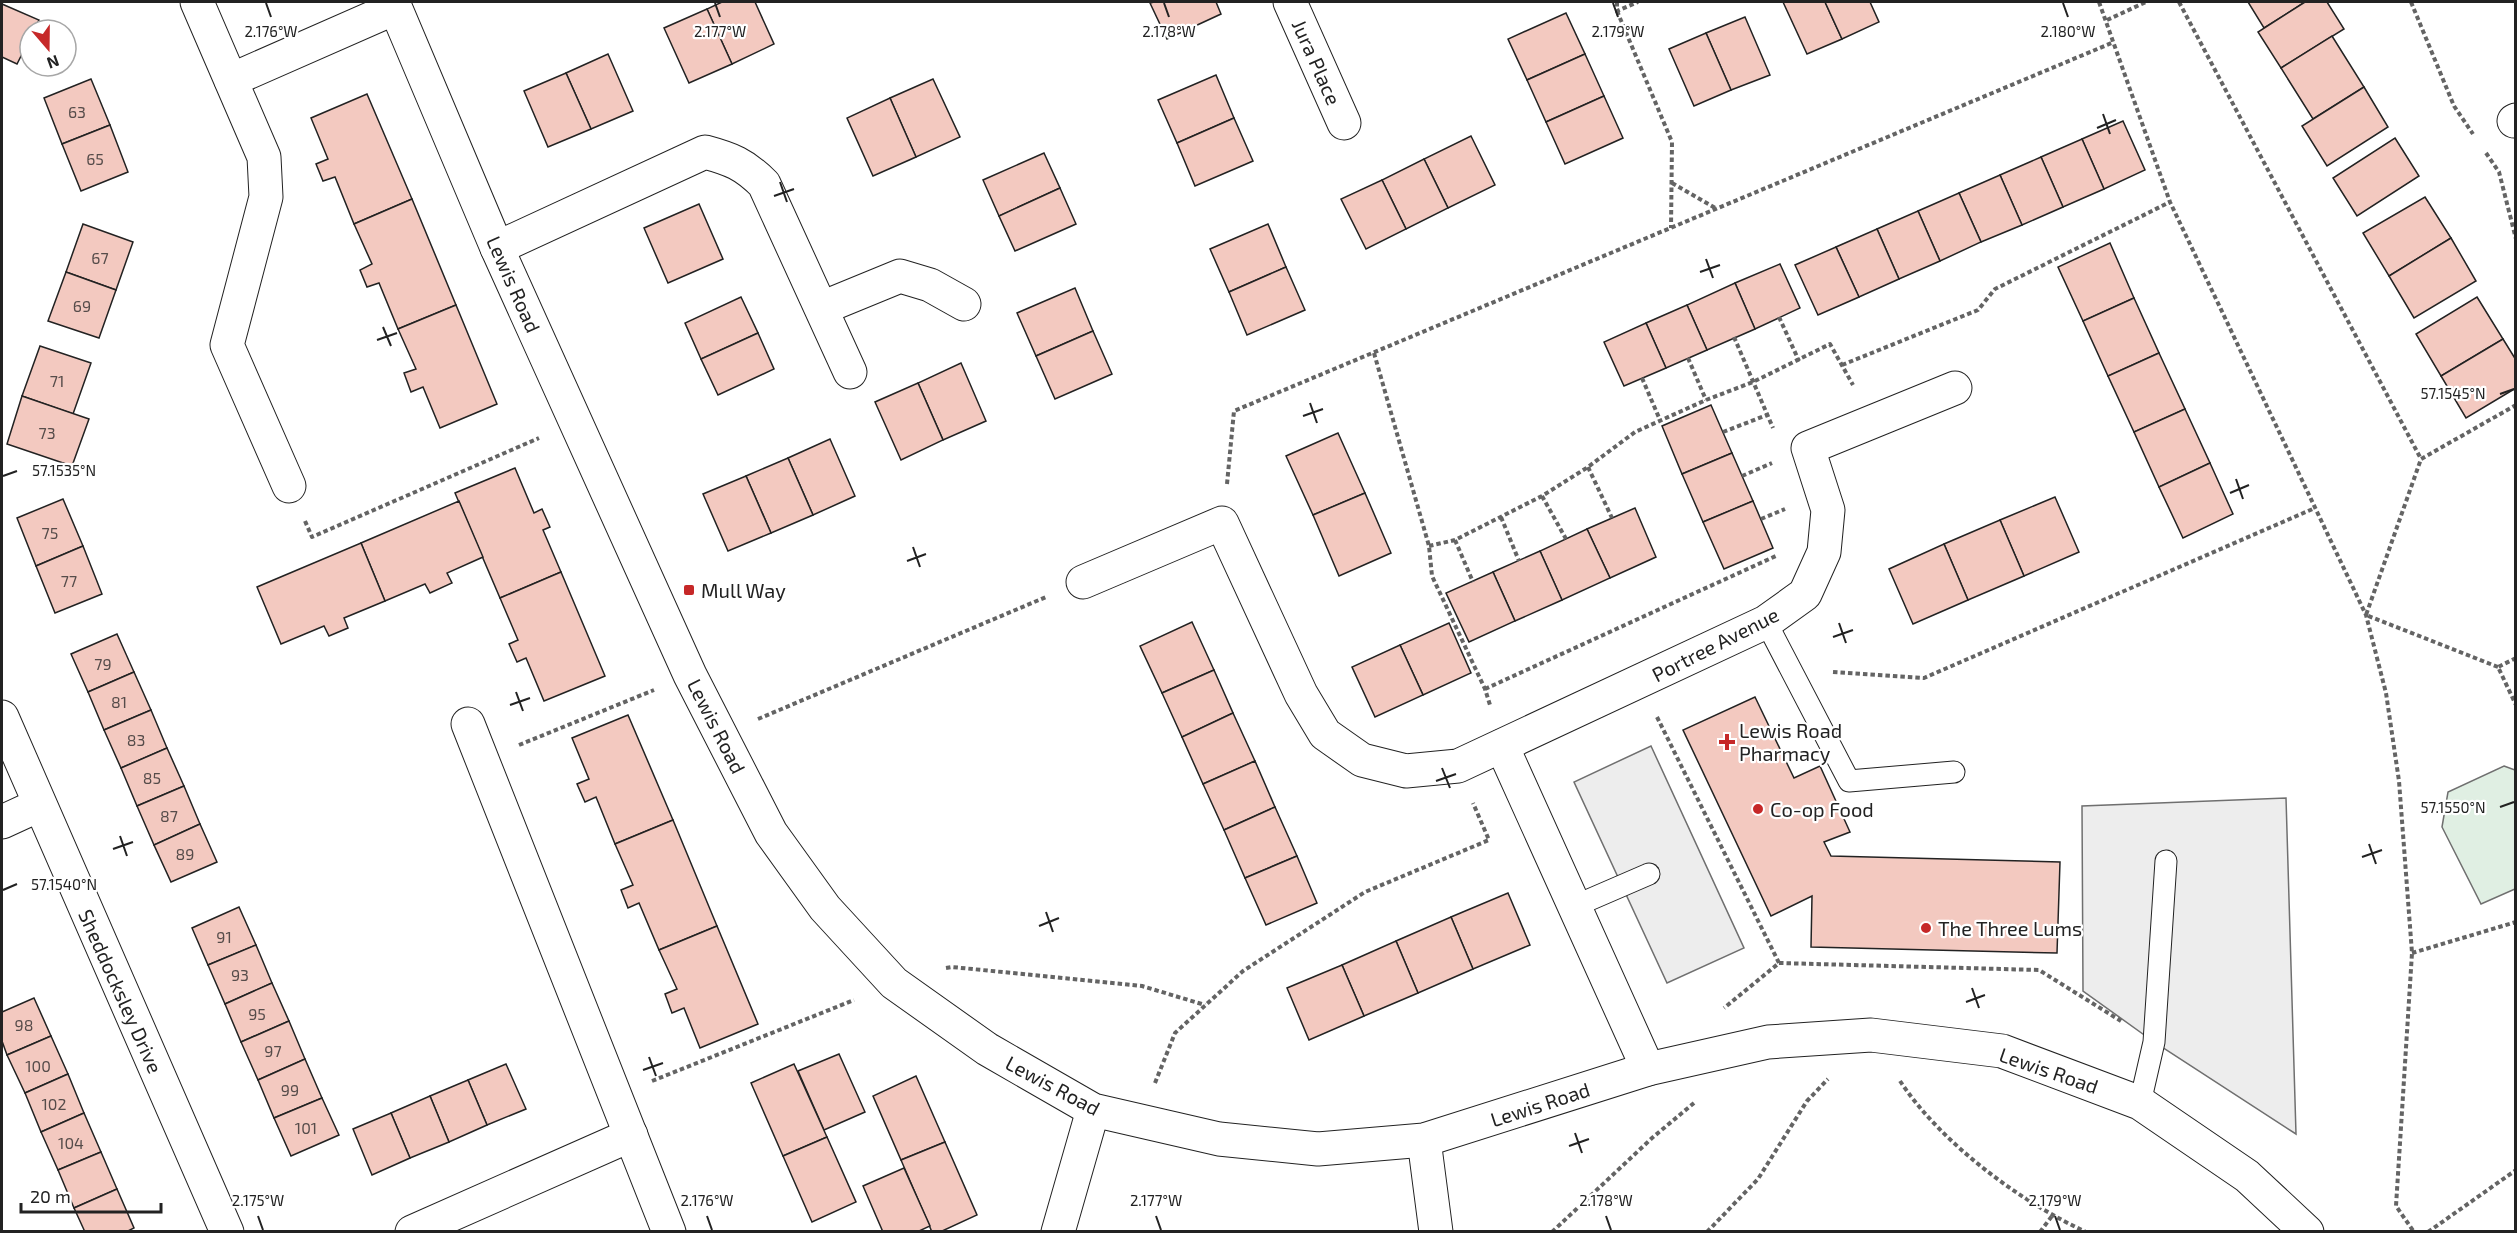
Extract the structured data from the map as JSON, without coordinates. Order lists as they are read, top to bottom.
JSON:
{
  "streets": {
    "street": [
      "Jura Place",
      "Lewis Road",
      "Portree Avenue",
      "Sheddocksley Drive"
    ]
  },
  "places": {
    "transit": ["Mull Way"],
    "health": ["Lewis Road Pharmacy"],
    "other": ["Co-op Food", "The Three Lums"]
  },
  "house_numbers": [
    "63",
    "65",
    "67",
    "69",
    "71",
    "73",
    "75",
    "77",
    "79",
    "81",
    "83",
    "85",
    "87",
    "89",
    "91",
    "93",
    "95",
    "98",
    "97",
    "100",
    "99",
    "102",
    "101",
    "104"
  ],
  "scale_bar": "20 m",
  "north": "bottom",
  "coordinates": [
    "2.176°W",
    "2.177°W",
    "2.178°W",
    "2.179°W",
    "2.180°W",
    "57.1545°N",
    "57.1535°N",
    "57.1550°N",
    "57.1540°N",
    "2.175°W"
  ]
}
